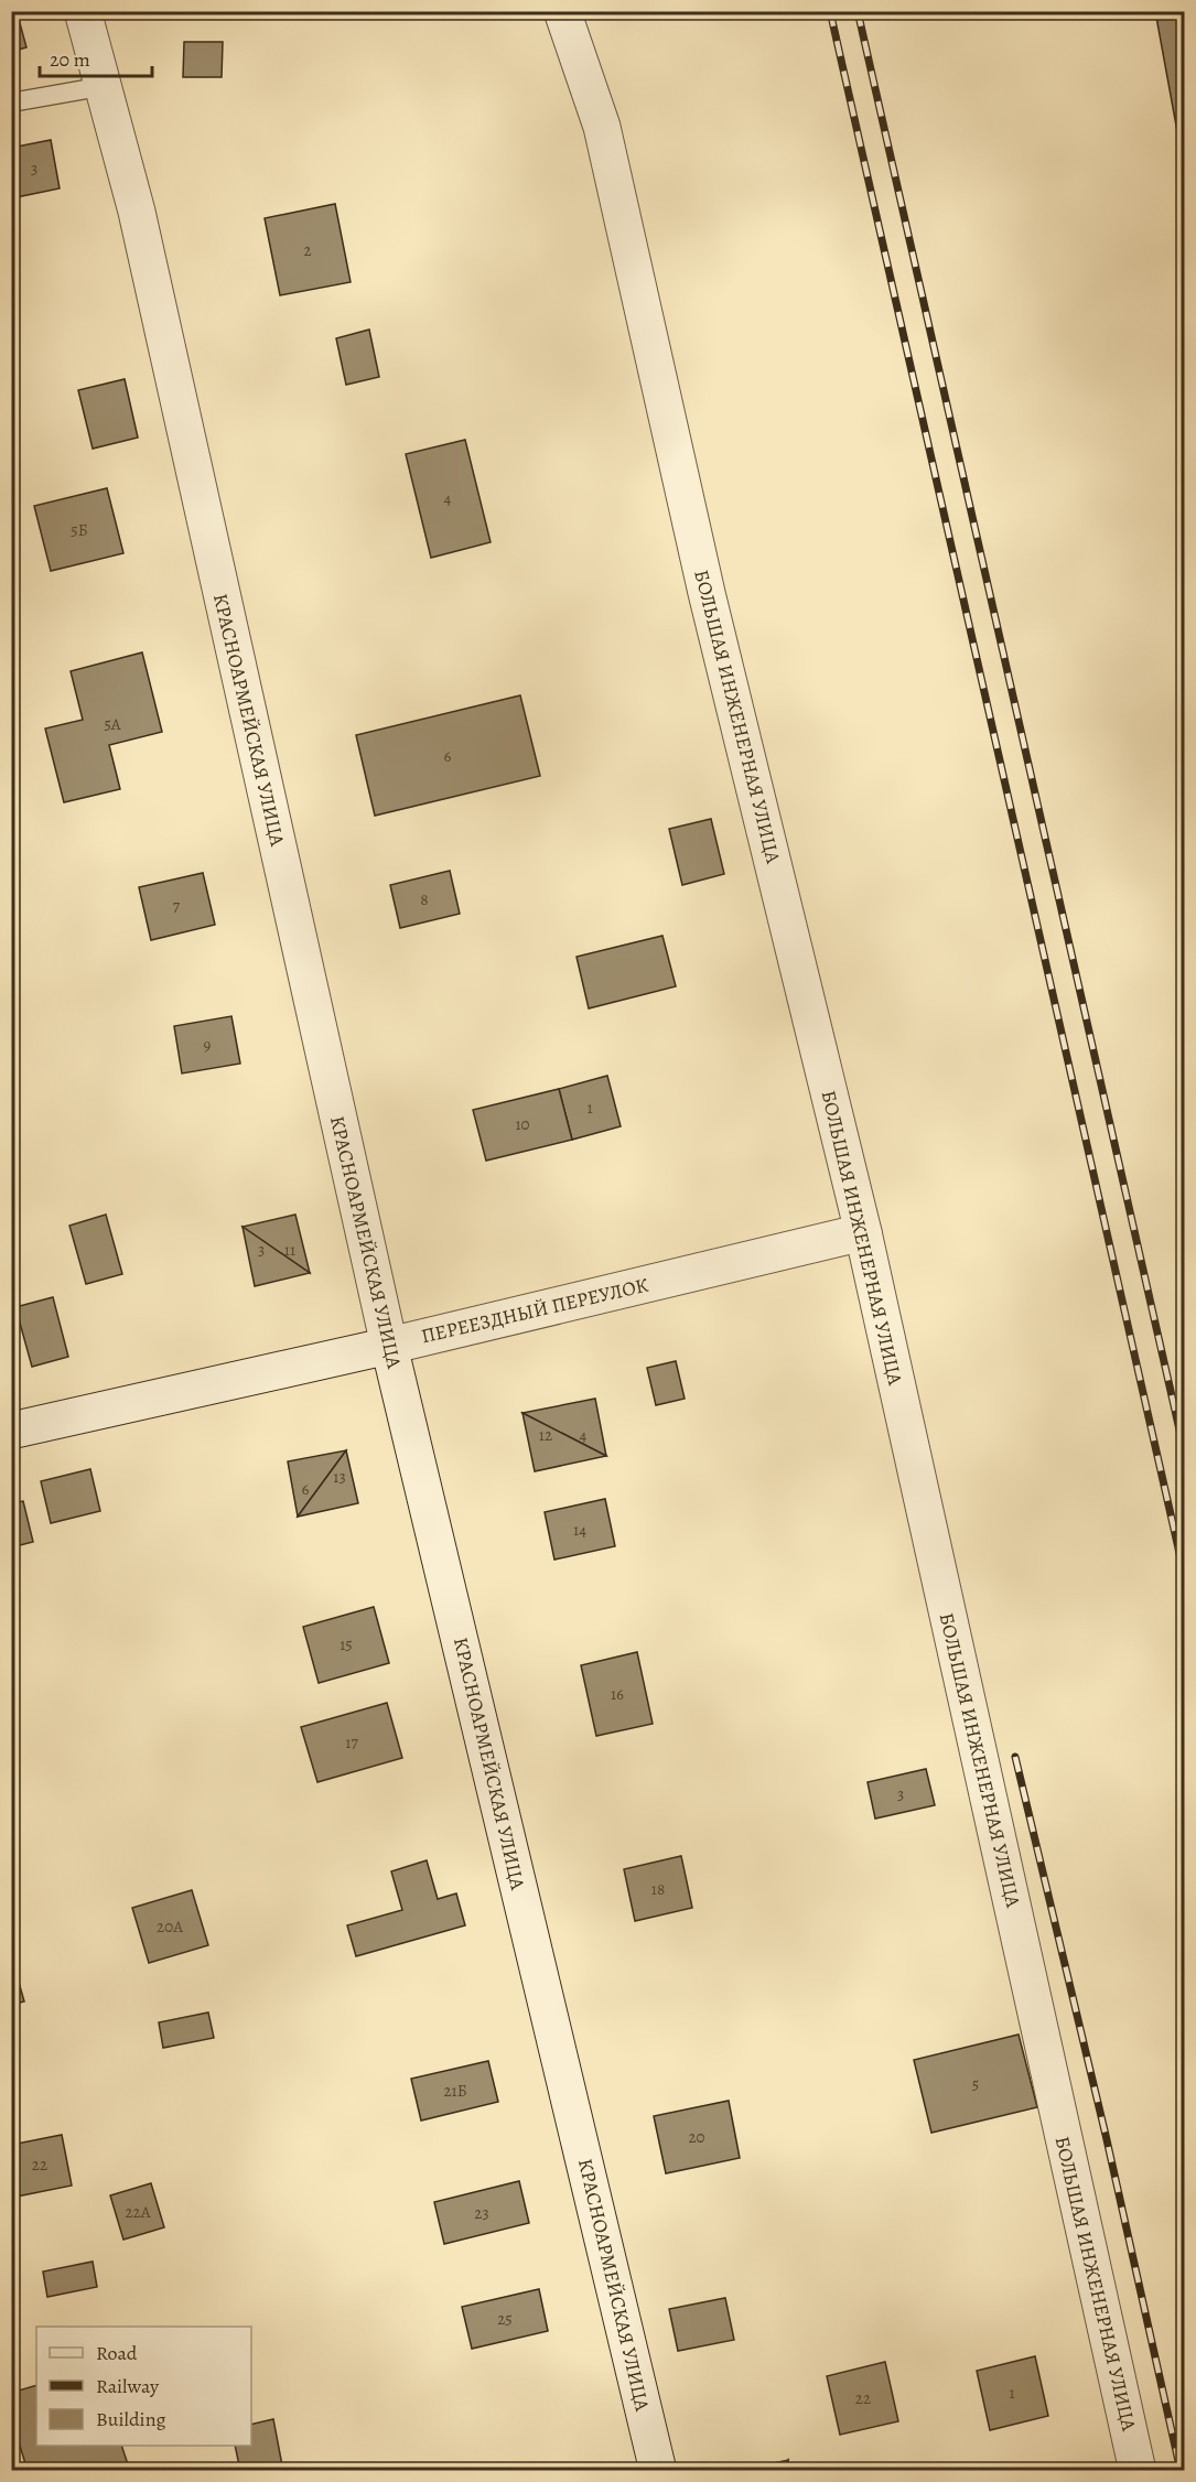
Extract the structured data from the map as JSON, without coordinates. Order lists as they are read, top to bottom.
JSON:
{
  "streets": {
    "street": ["БОЛЬШАЯ ИНЖЕНЕРНАЯ УЛИЦА", "КРАСНОАРМЕЙСКАЯ УЛИЦА", "ПЕРЕЕЗДНЫЙ ПЕРЕУЛОК"]
  },
  "crossings": [
    ["БОЛЬШАЯ ИНЖЕНЕРНАЯ УЛИЦА", "ПЕРЕЕЗДНЫЙ ПЕРЕУЛОК"],
    ["КРАСНОАРМЕЙСКАЯ УЛИЦА", "ПЕРЕЕЗДНЫЙ ПЕРЕУЛОК"]
  ],
  "house_numbers": [
    "3",
    "2",
    "4",
    "5Б",
    "5А",
    "6",
    "8",
    "7",
    "9",
    "1",
    "10",
    "3",
    "11",
    "12",
    "4",
    "13",
    "6",
    "14",
    "15",
    "16",
    "17",
    "3",
    "18",
    "20A",
    "5",
    "21Б",
    "20",
    "22",
    "22А",
    "23",
    "25",
    "1",
    "22"
  ],
  "legend": ["Road", "Railway", "Building"],
  "scale_bar": "20 m"
}
